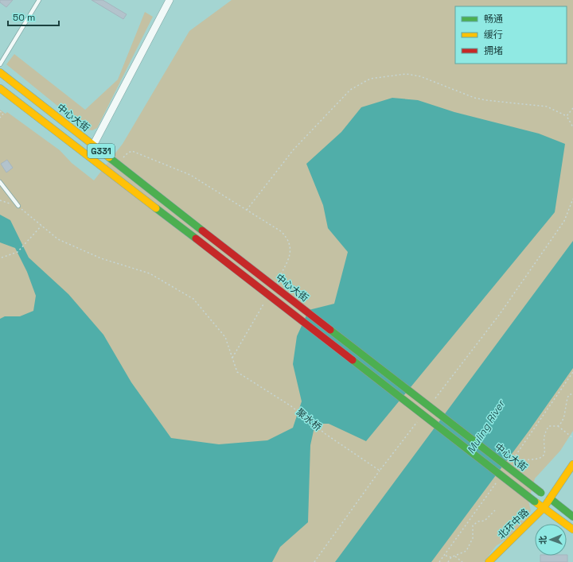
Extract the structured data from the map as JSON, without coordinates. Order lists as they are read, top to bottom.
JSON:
{
  "streets": {
    "main road": ["中心大街", "G331", "北环中路"],
    "path": ["聚水桥"]
  },
  "crossings": [
    ["中心大街", "北环中路"],
    ["G331", "北环中路"]
  ],
  "water": ["Muling River"],
  "legend": ["畅通", "缓行", "拥堵"],
  "scale_bar": "50 m",
  "north": "left"
}
